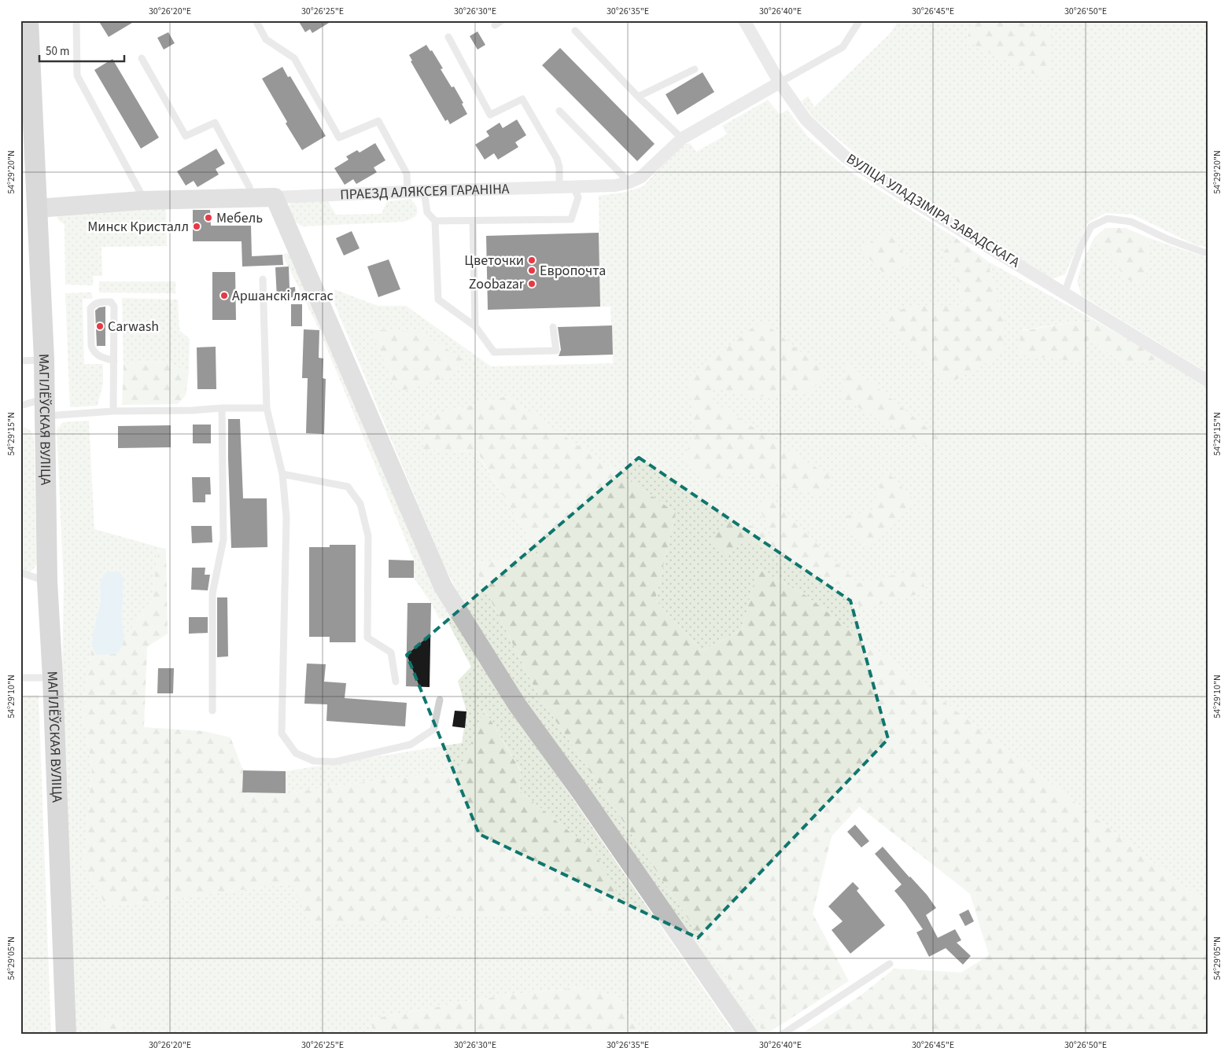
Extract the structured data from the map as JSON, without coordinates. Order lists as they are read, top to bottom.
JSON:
{
  "streets": {
    "main road": ["МАГІЛЁЎСКАЯ ВУЛІЦА"],
    "street": ["ПРАЕЗД АЛЯКСЕЯ ГАРАНІНА", "ВУЛІЦА УЛАДЗІМІРА ЗАВАДСКАГА"]
  },
  "crossings": [
    ["ПРАЕЗД АЛЯКСЕЯ ГАРАНІНА", "ВУЛІЦА УЛАДЗІМІРА ЗАВАДСКАГА"],
    ["ПРАЕЗД АЛЯКСЕЯ ГАРАНІНА", "МАГІЛЁЎСКАЯ ВУЛІЦА"]
  ],
  "places": [
    "Мебель",
    "Минск Кристалл",
    "Цветочки",
    "Европочта",
    "Zoobazar",
    "Аршанскі лясгас",
    "Carwash"
  ],
  "scale_bar": "50 m",
  "coordinates": [
    "30°26'20\"E",
    "30°26'25\"E",
    "30°26'30\"E",
    "30°26'35\"E",
    "30°26'40\"E",
    "30°26'45\"E",
    "30°26'50\"E",
    "54°29'20\"N",
    "54°29'15\"N",
    "54°29'10\"N",
    "54°29'05\"N"
  ]
}
